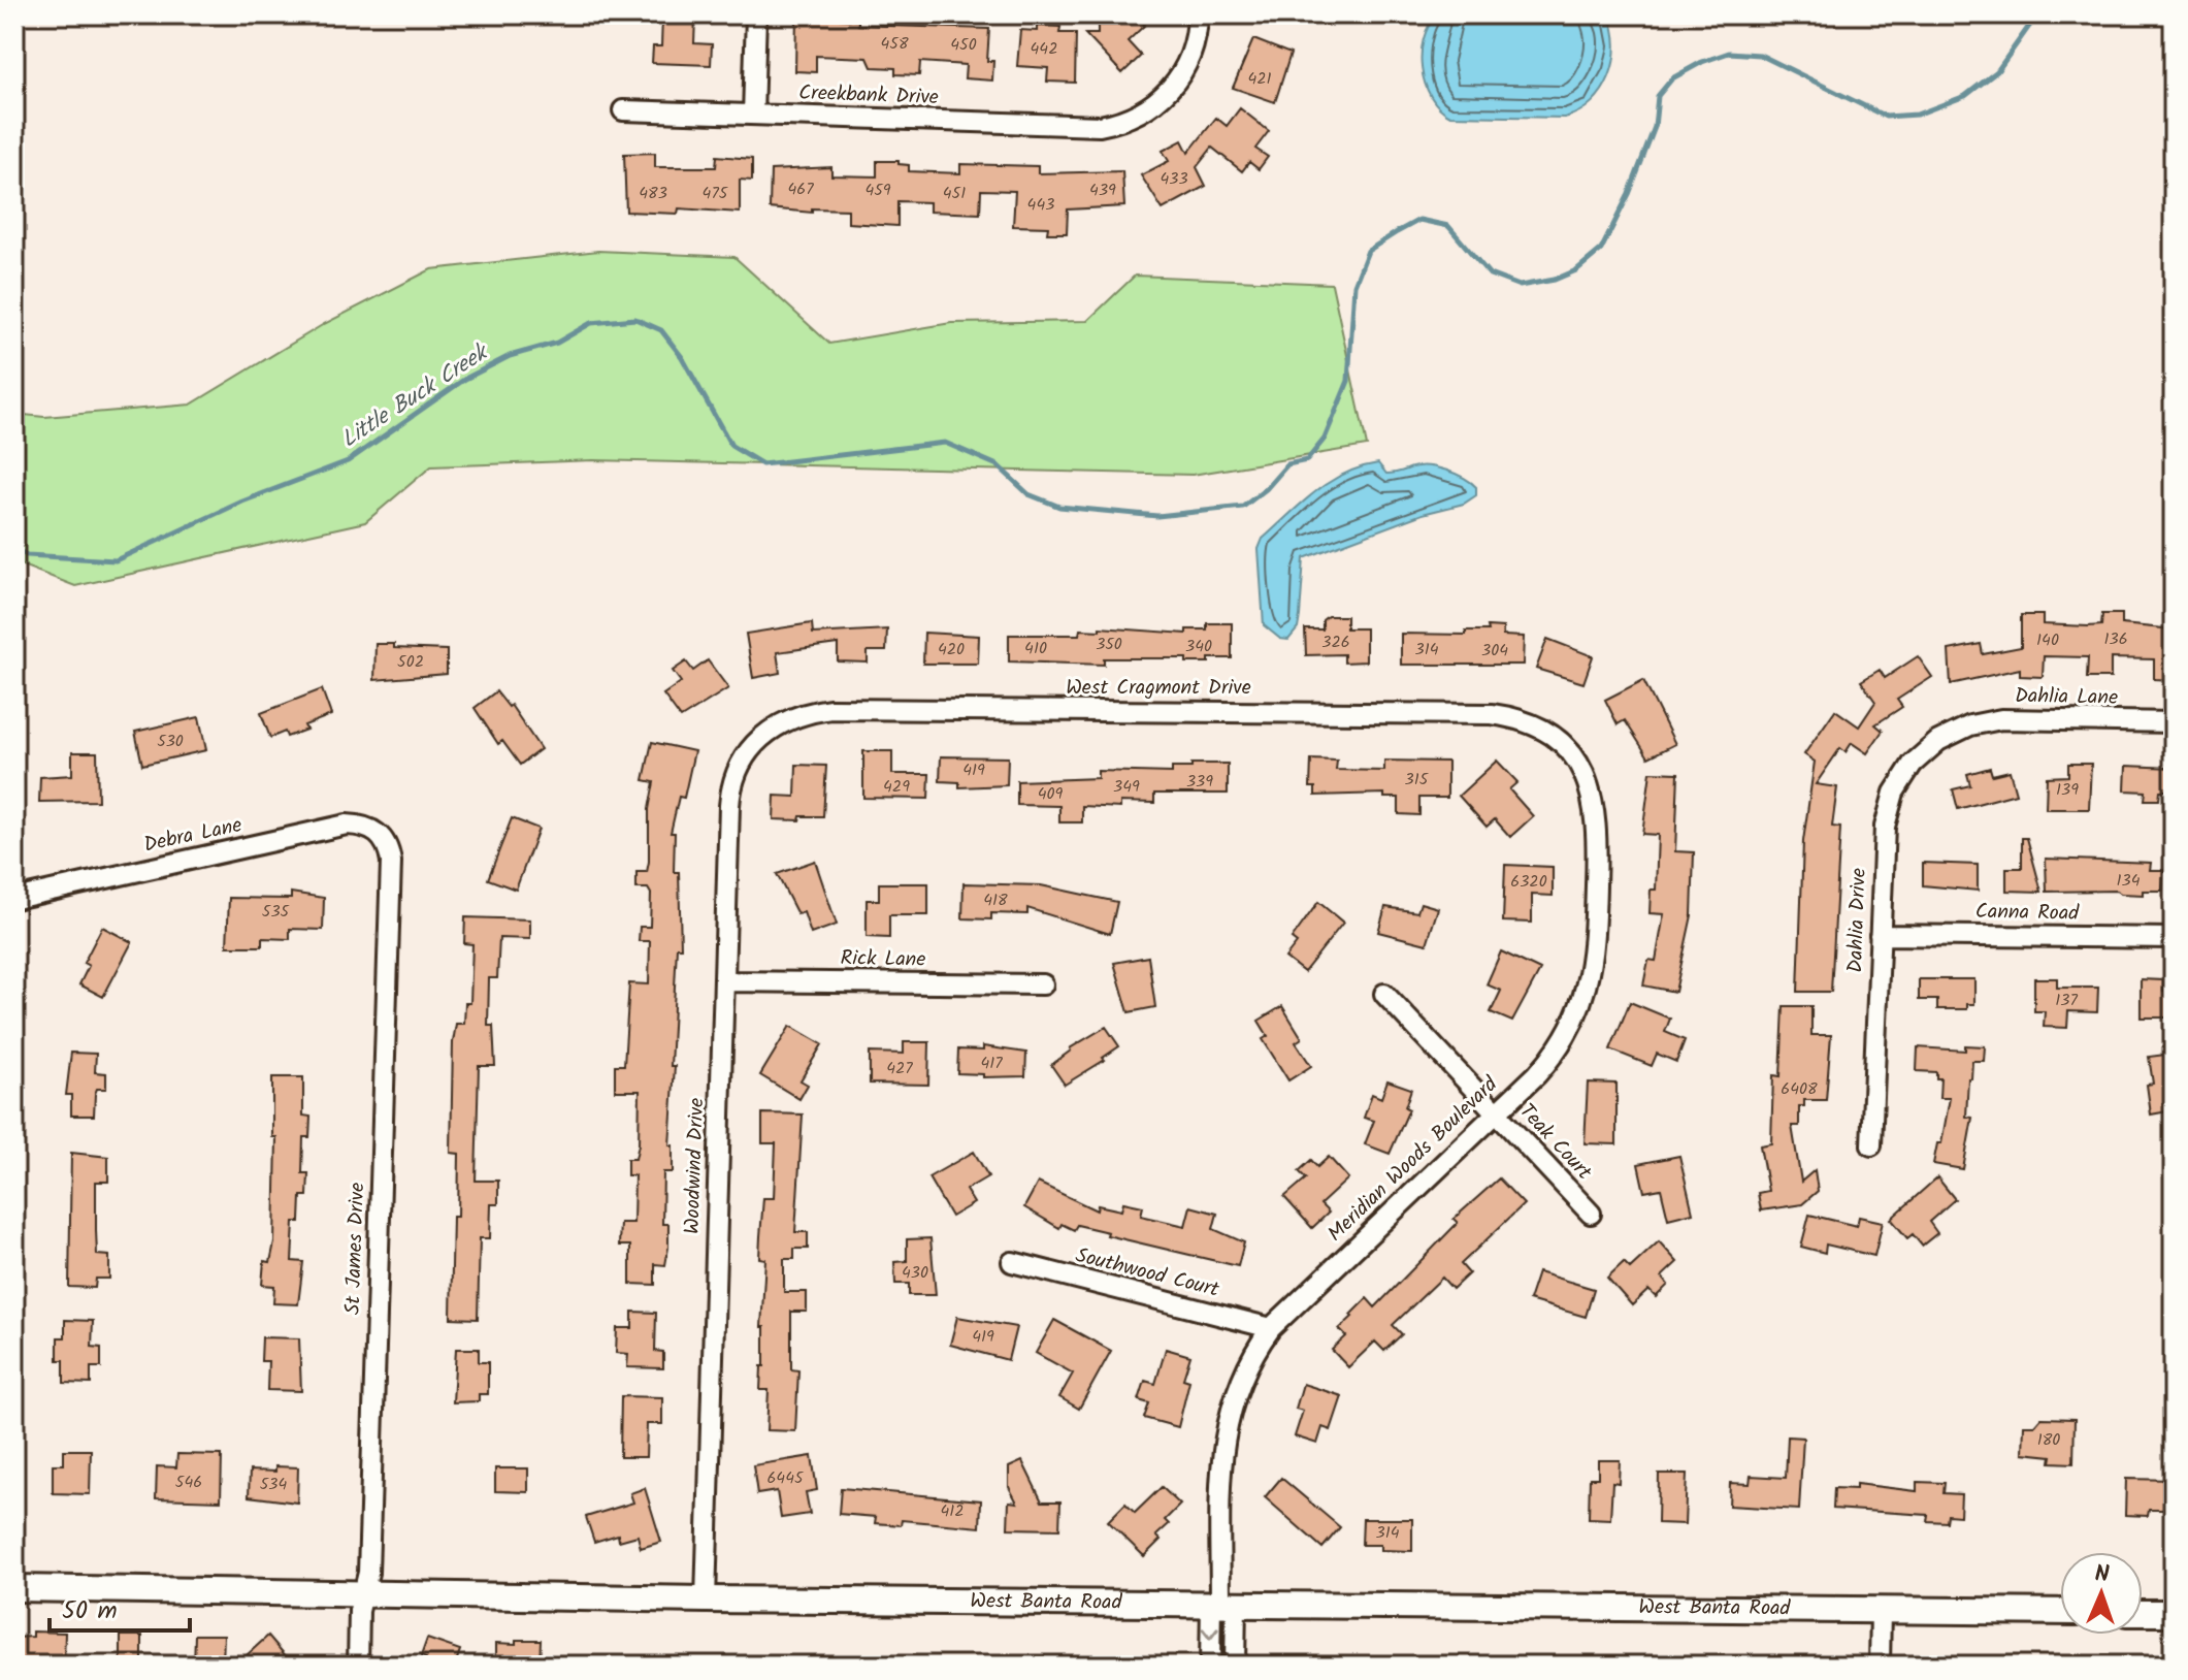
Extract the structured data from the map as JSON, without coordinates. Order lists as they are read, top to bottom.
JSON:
{
  "streets": {
    "street": [
      "Creekbank Drive",
      "West Cragmont Drive",
      "Dahlia Lane",
      "Debra Lane",
      "Canna Road",
      "Dahlia Drive",
      "Rick Lane",
      "Teak Court",
      "Meridian Woods Boulevard",
      "Woodwind Drive",
      "St James Drive",
      "Southwood Court",
      "West Banta Road"
    ]
  },
  "crossings": [
    ["West Cragmont Drive", "Meridian Woods Boulevard"],
    ["West Cragmont Drive", "Woodwind Drive"],
    ["Dahlia Lane", "Dahlia Drive"],
    ["Debra Lane", "St James Drive"],
    ["Canna Road", "Dahlia Drive"],
    ["Rick Lane", "Woodwind Drive"],
    ["Teak Court", "Meridian Woods Boulevard"],
    ["Meridian Woods Boulevard", "Southwood Court"],
    ["Meridian Woods Boulevard", "West Banta Road"],
    ["Woodwind Drive", "West Banta Road"],
    ["St James Drive", "West Banta Road"]
  ],
  "water": ["Little Buck Creek"],
  "house_numbers": [
    "458",
    "450",
    "442",
    "421",
    "433",
    "467",
    "459",
    "439",
    "483",
    "475",
    "451",
    "443",
    "136",
    "140",
    "326",
    "350",
    "340",
    "410",
    "420",
    "314",
    "304",
    "502",
    "530",
    "419",
    "315",
    "339",
    "429",
    "349",
    "139",
    "409",
    "134",
    "6320",
    "418",
    "535",
    "137",
    "417",
    "427",
    "6408",
    "430",
    "419",
    "180",
    "6445",
    "546",
    "534",
    "412",
    "314"
  ],
  "scale_bar": "50 m",
  "north": "top"
}
